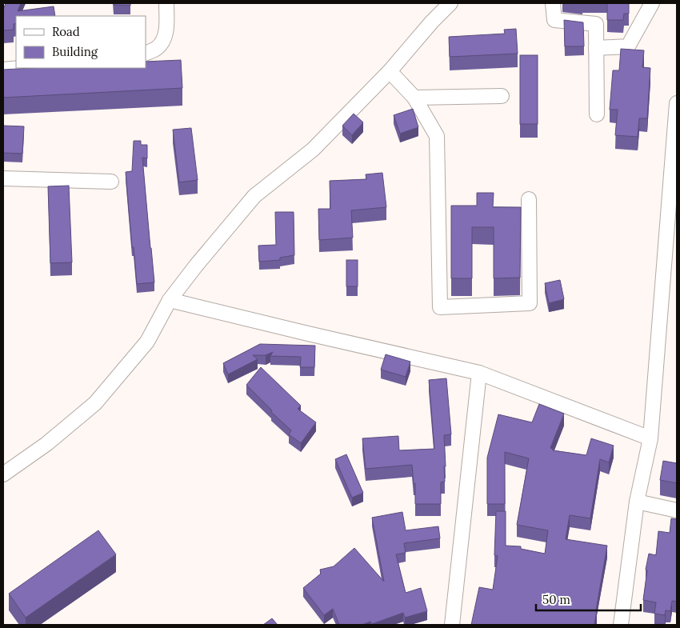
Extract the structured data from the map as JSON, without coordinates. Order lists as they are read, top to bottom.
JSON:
{
  "legend": ["Road", "Building"],
  "scale_bar": "50 m"
}
